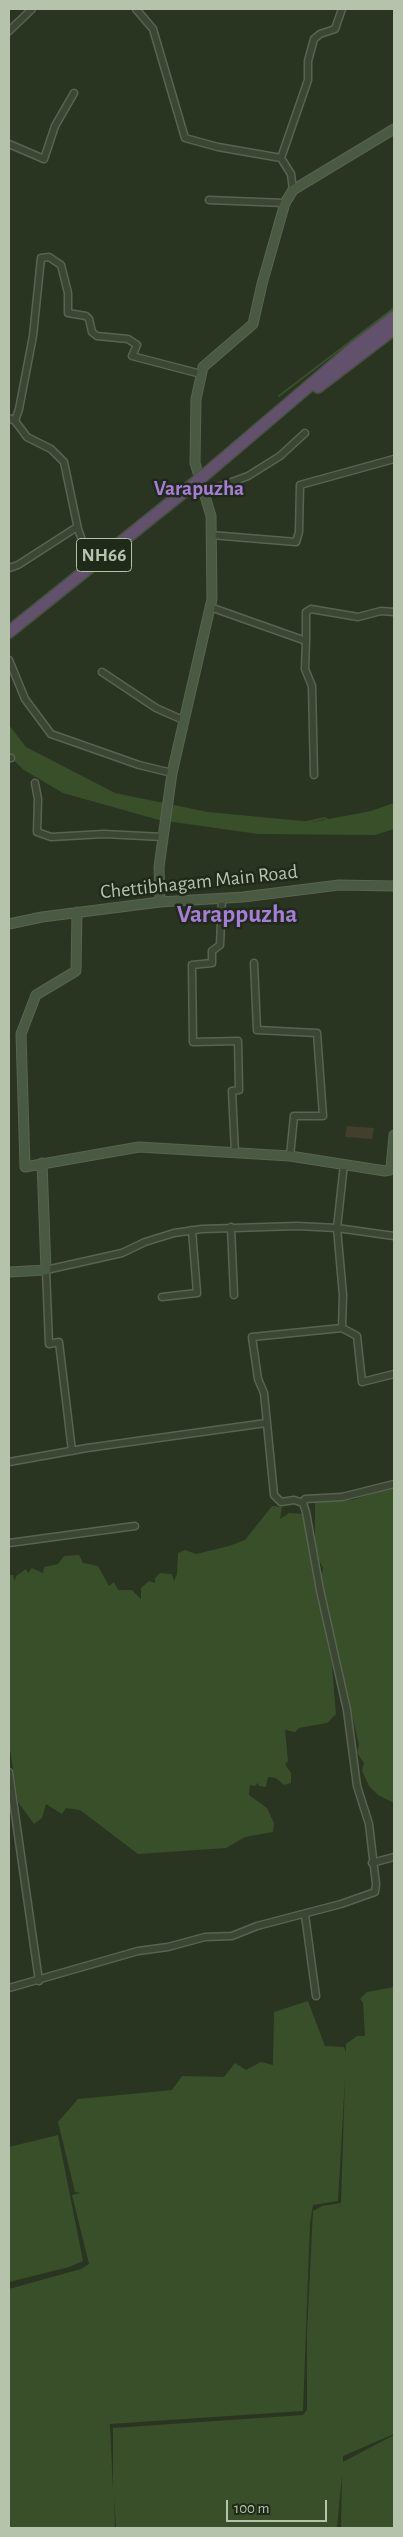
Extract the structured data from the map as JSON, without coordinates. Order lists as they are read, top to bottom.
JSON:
{
  "streets": {
    "highway": ["NH66"],
    "street": ["Chettibhagam Main Road"]
  },
  "districts": ["Varapuzha", "Varappuzha"],
  "scale_bar": "100 m"
}
